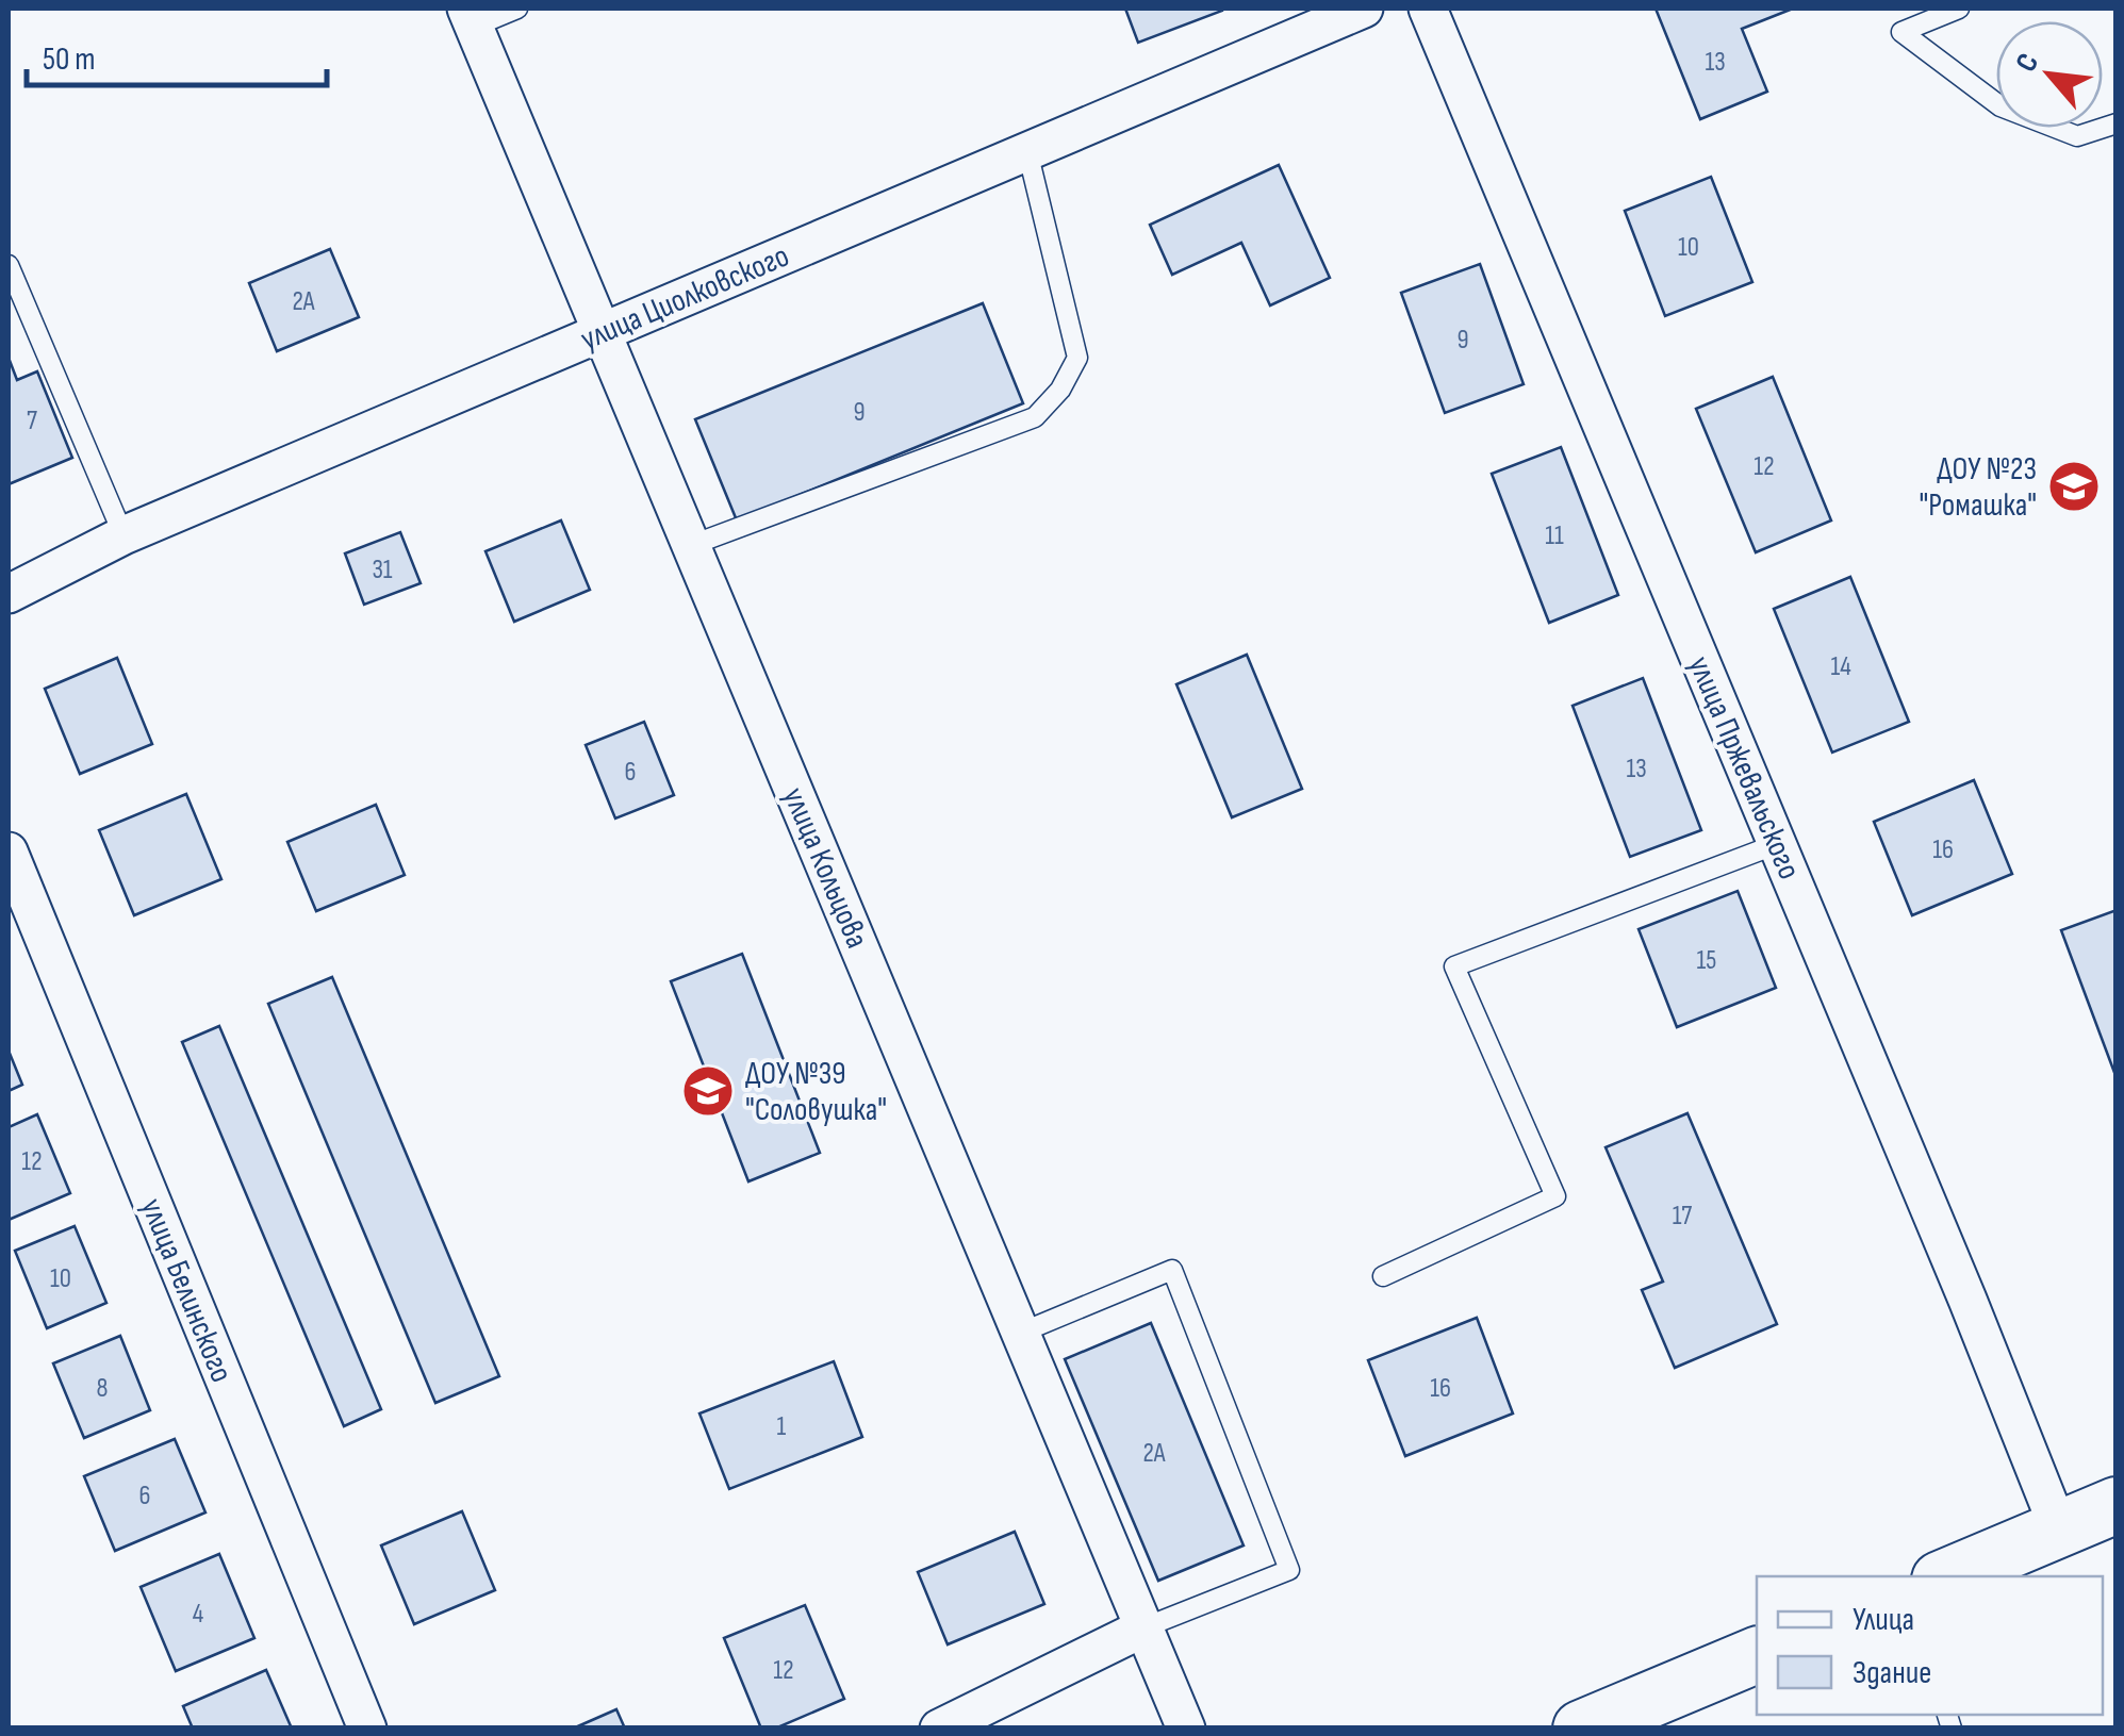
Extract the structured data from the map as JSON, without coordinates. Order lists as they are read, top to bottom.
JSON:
{
  "streets": {
    "street": [
      "улица Циолковского",
      "улица Пржевальского",
      "улица Кольцова",
      "улица Белинского"
    ]
  },
  "crossings": [
    ["улица Циолковского", "улица Кольцова"]
  ],
  "places": {
    "school or university": ["ДОУ №23 \"Ромашка\"", "ДОУ №39 \"Соловушка\""]
  },
  "house_numbers": [
    "13",
    "10",
    "2А",
    "9",
    "9",
    "7",
    "12",
    "11",
    "31",
    "14",
    "13",
    "6",
    "16",
    "15",
    "12",
    "17",
    "10",
    "8",
    "16",
    "1",
    "2А",
    "6",
    "4",
    "12"
  ],
  "legend": ["Улица", "Здание"],
  "scale_bar": "50 m",
  "north": "top left"
}
